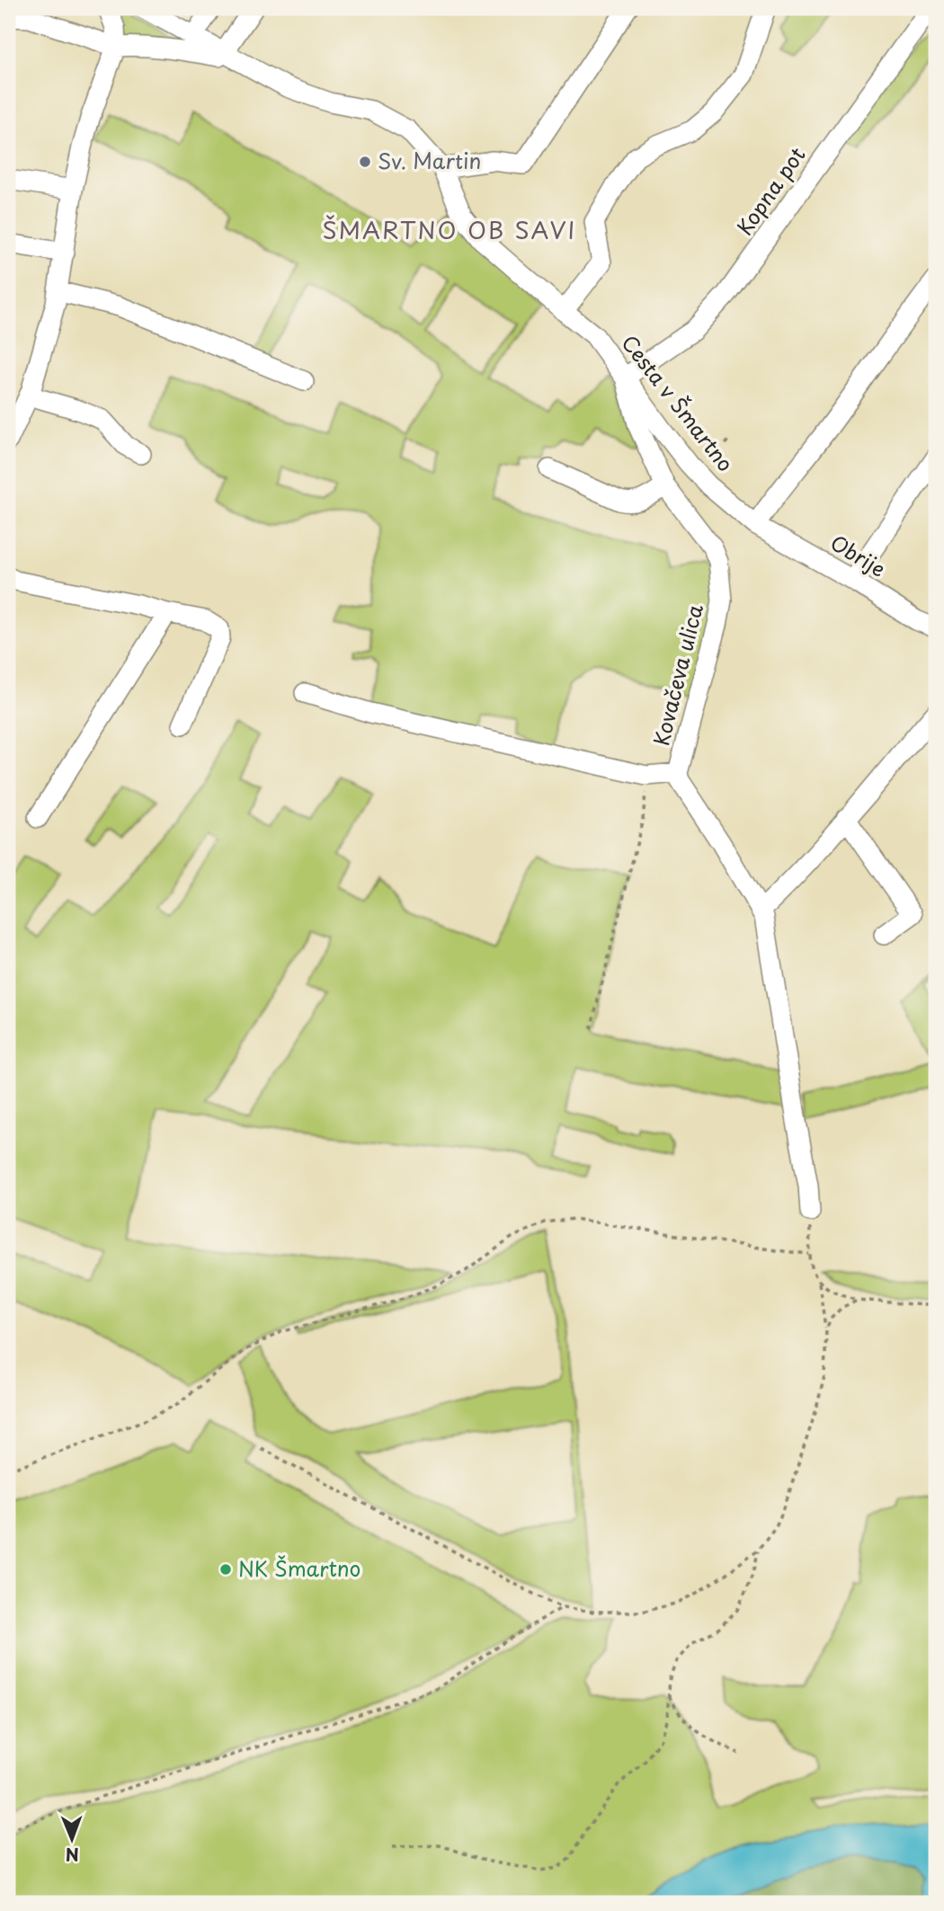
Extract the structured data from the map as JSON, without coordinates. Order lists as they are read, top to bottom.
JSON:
{
  "streets": {
    "street": [
      "Kopna pot",
      "Cesta v Šmartno",
      "Obrije",
      "Kovačeva ulica"
    ]
  },
  "crossings": [
    ["Kopna pot", "Cesta v Šmartno"],
    ["Kopna pot", "Kovačeva ulica"],
    ["Cesta v Šmartno", "Obrije"],
    ["Cesta v Šmartno", "Kovačeva ulica"]
  ],
  "districts": ["ŠMARTNO OB SAVI"],
  "places": ["Sv. Martin", "NK Šmartno"],
  "north": "bottom"
}
